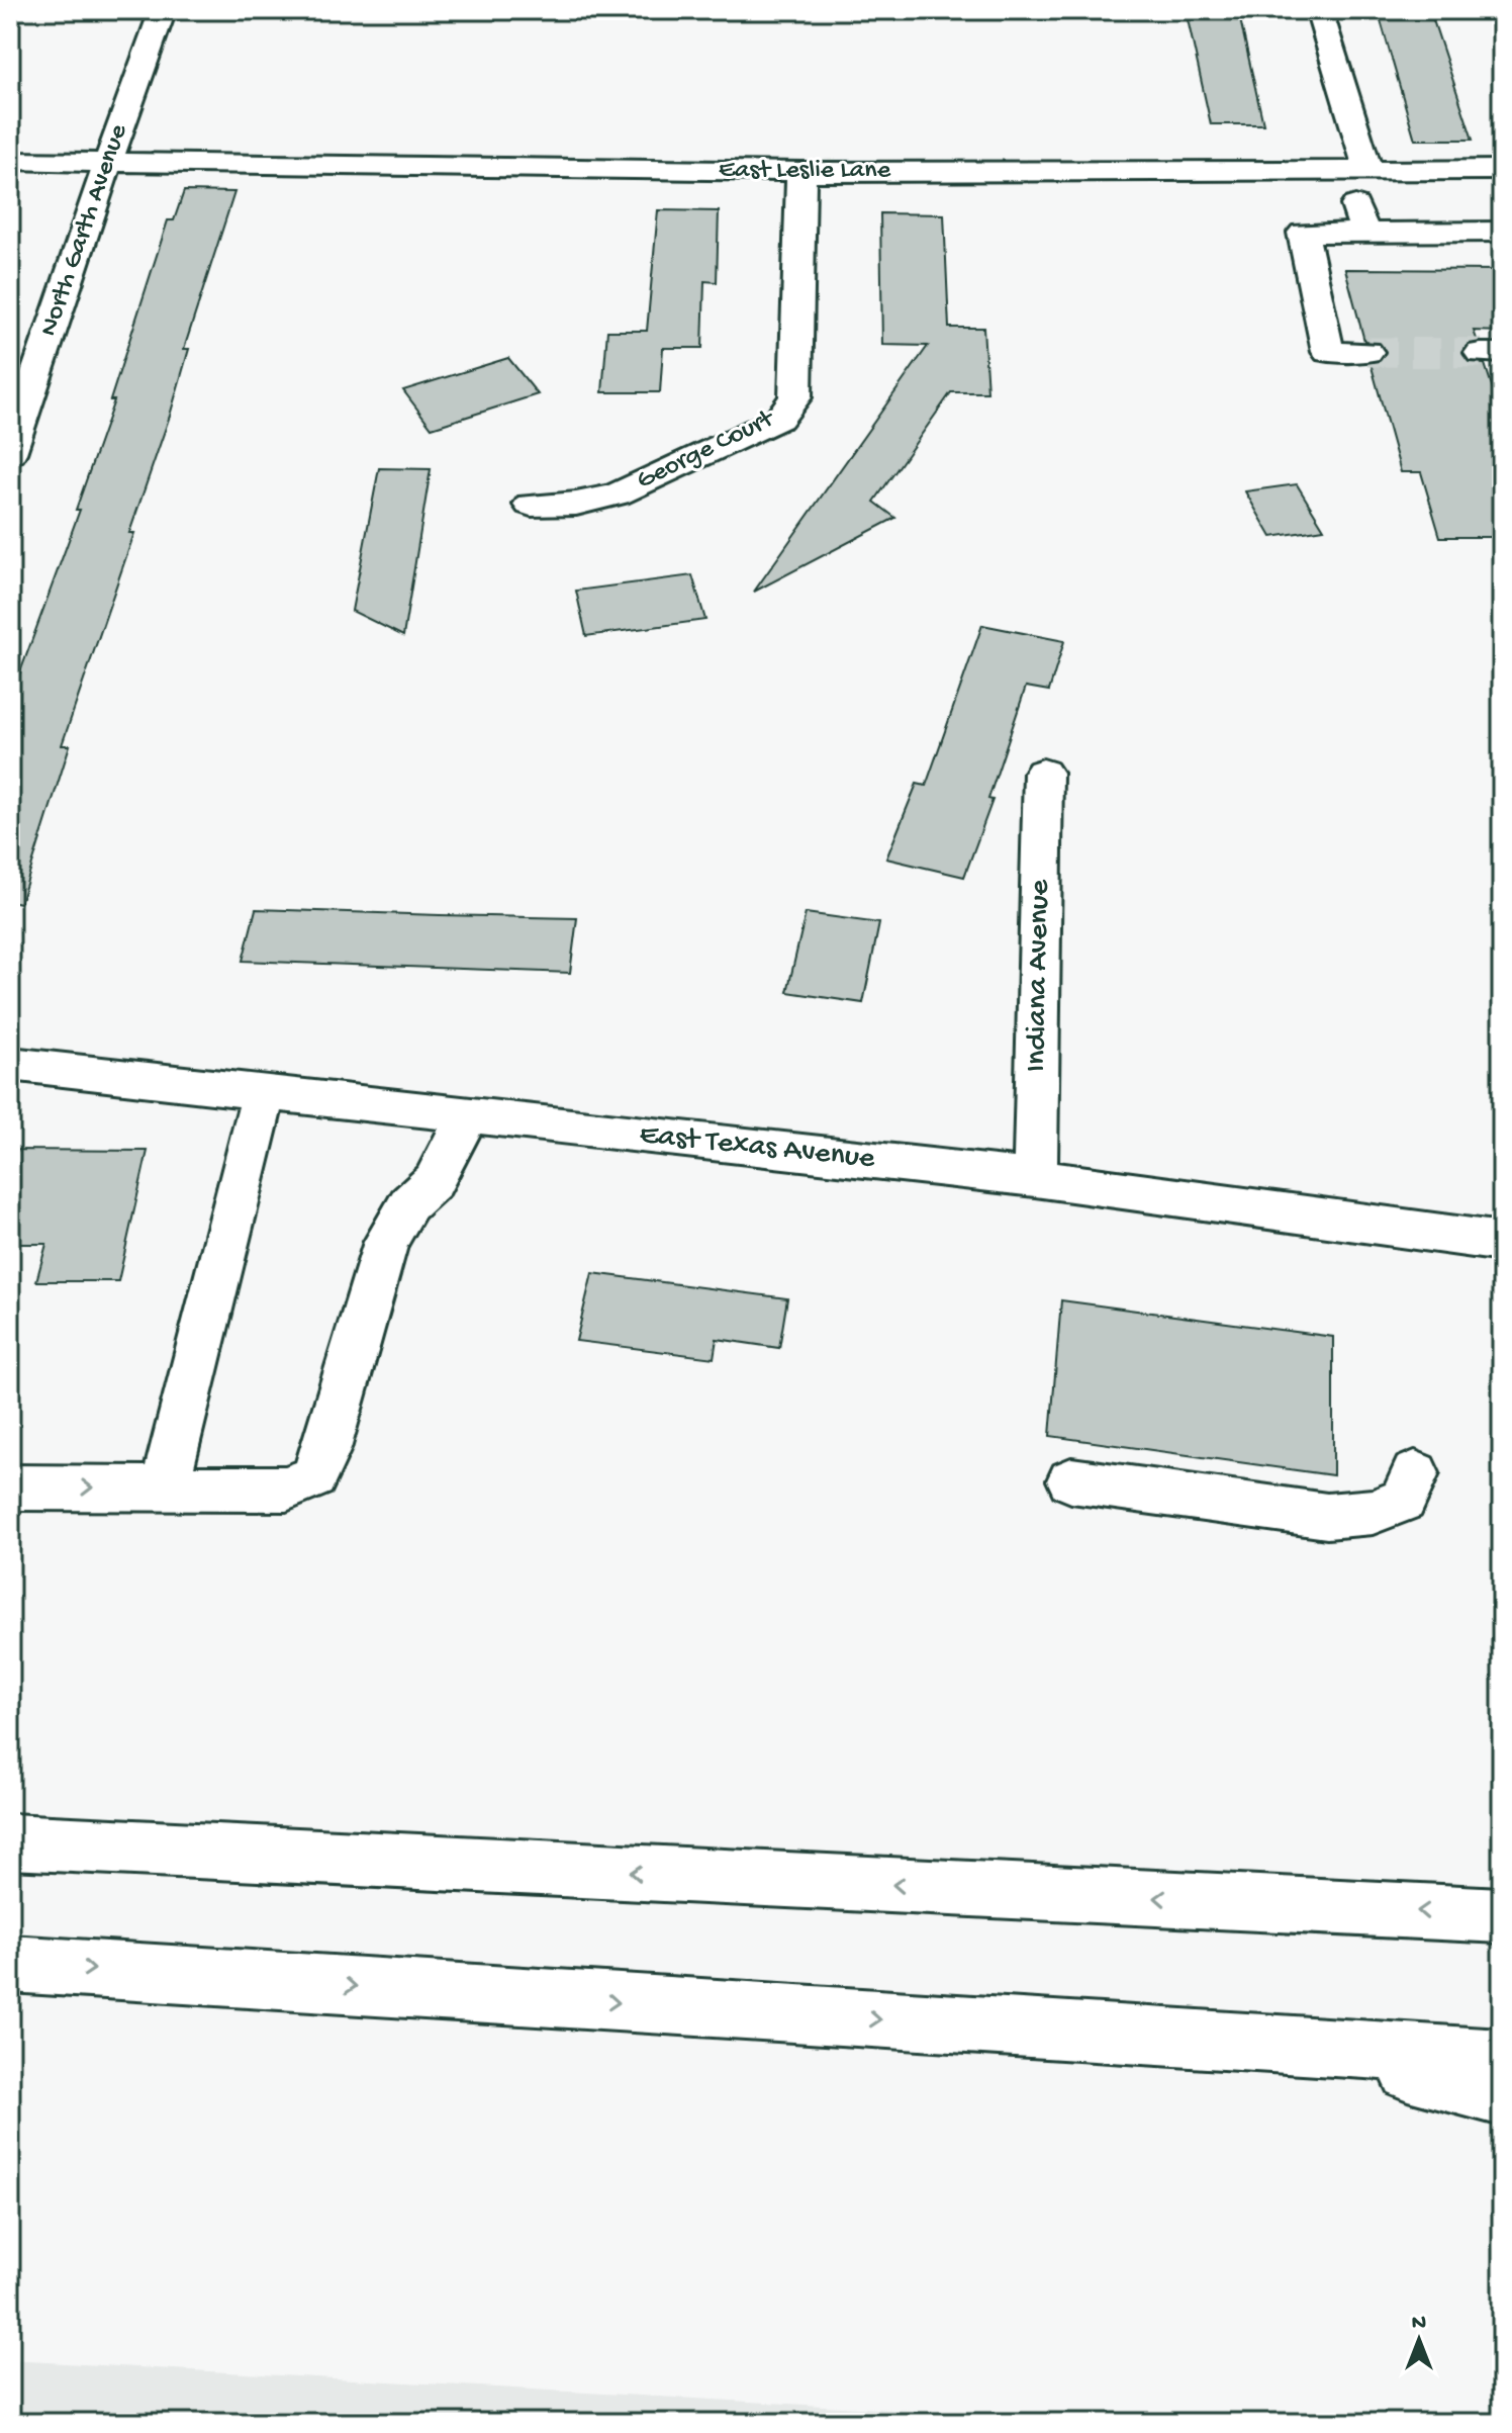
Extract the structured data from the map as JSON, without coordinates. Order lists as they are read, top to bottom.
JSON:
{
  "streets": {
    "main road": [
      "East Leslie Lane",
      "North Garth Avenue",
      "George Court",
      "Indiana Avenue",
      "East Texas Avenue"
    ]
  },
  "crossings": [
    ["East Leslie Lane", "North Garth Avenue"],
    ["East Leslie Lane", "George Court"],
    ["Indiana Avenue", "East Texas Avenue"]
  ],
  "north": "top"
}
